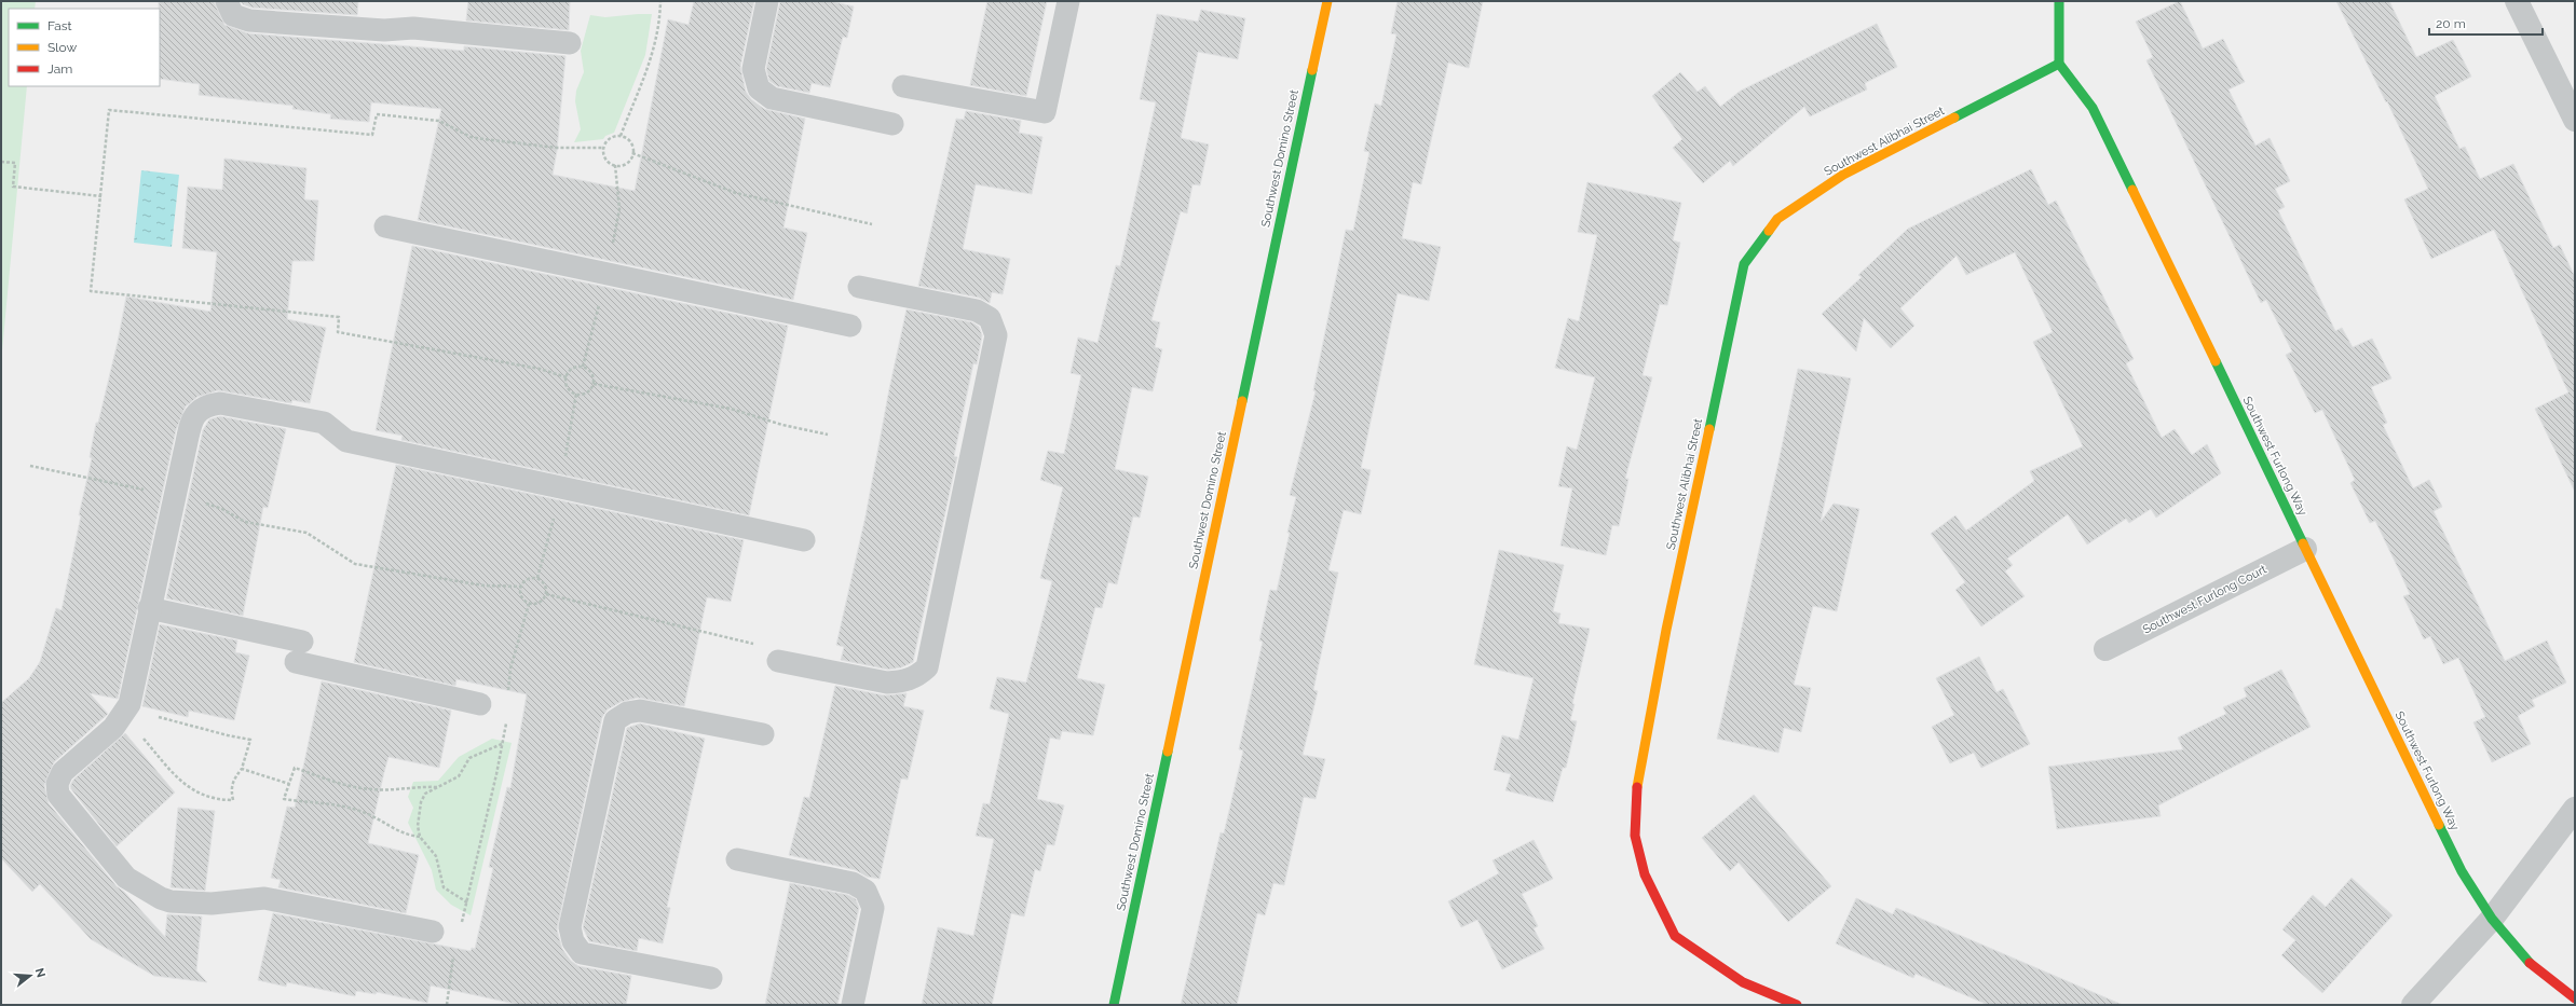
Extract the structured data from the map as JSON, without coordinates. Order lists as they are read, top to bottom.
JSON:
{
  "streets": {
    "street": [
      "Southwest Alibhai Street",
      "Southwest Domino Street",
      "Southwest Furlong Way",
      "Southwest Furlong Court"
    ]
  },
  "crossings": [
    ["Southwest Alibhai Street", "Southwest Furlong Way"],
    ["Southwest Furlong Way", "Southwest Furlong Court"]
  ],
  "legend": ["Fast", "Slow", "Jam"],
  "scale_bar": "20 m",
  "north": "right"
}
